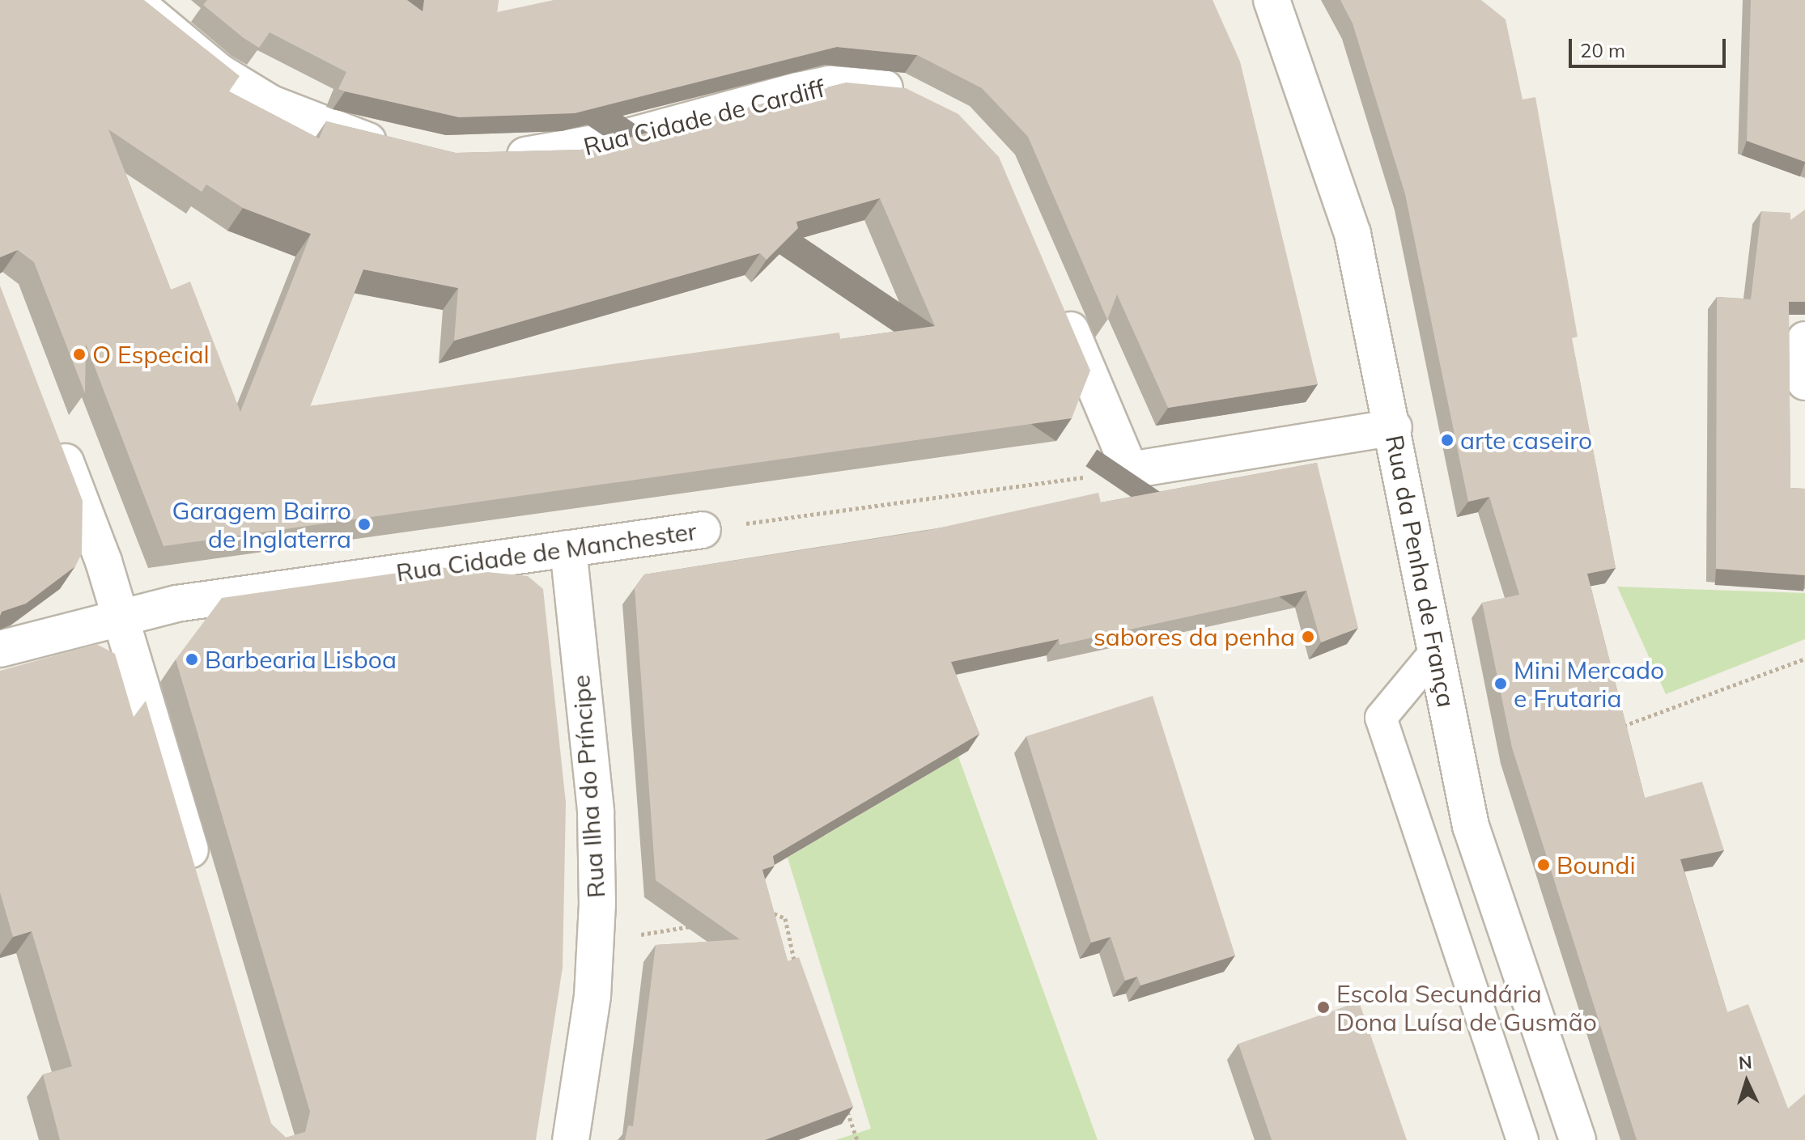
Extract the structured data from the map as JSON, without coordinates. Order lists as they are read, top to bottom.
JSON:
{
  "streets": {
    "street": [
      "Rua Cidade de Cardiff",
      "Rua Cidade de Manchester",
      "Rua da Penha de França",
      "Rua Ilha do Príncipe"
    ]
  },
  "crossings": [
    ["Rua Cidade de Manchester", "Rua Ilha do Príncipe"]
  ],
  "places": [
    "O Especial",
    "arte caseiro",
    "Garagem Bairro de Inglaterra",
    "sabores da penha",
    "Barbearia Lisboa",
    "Mini Mercado e Frutaria",
    "Boundi",
    "Escola Secundária Dona Luísa de Gusmão"
  ],
  "scale_bar": "20 m",
  "north": "top"
}
